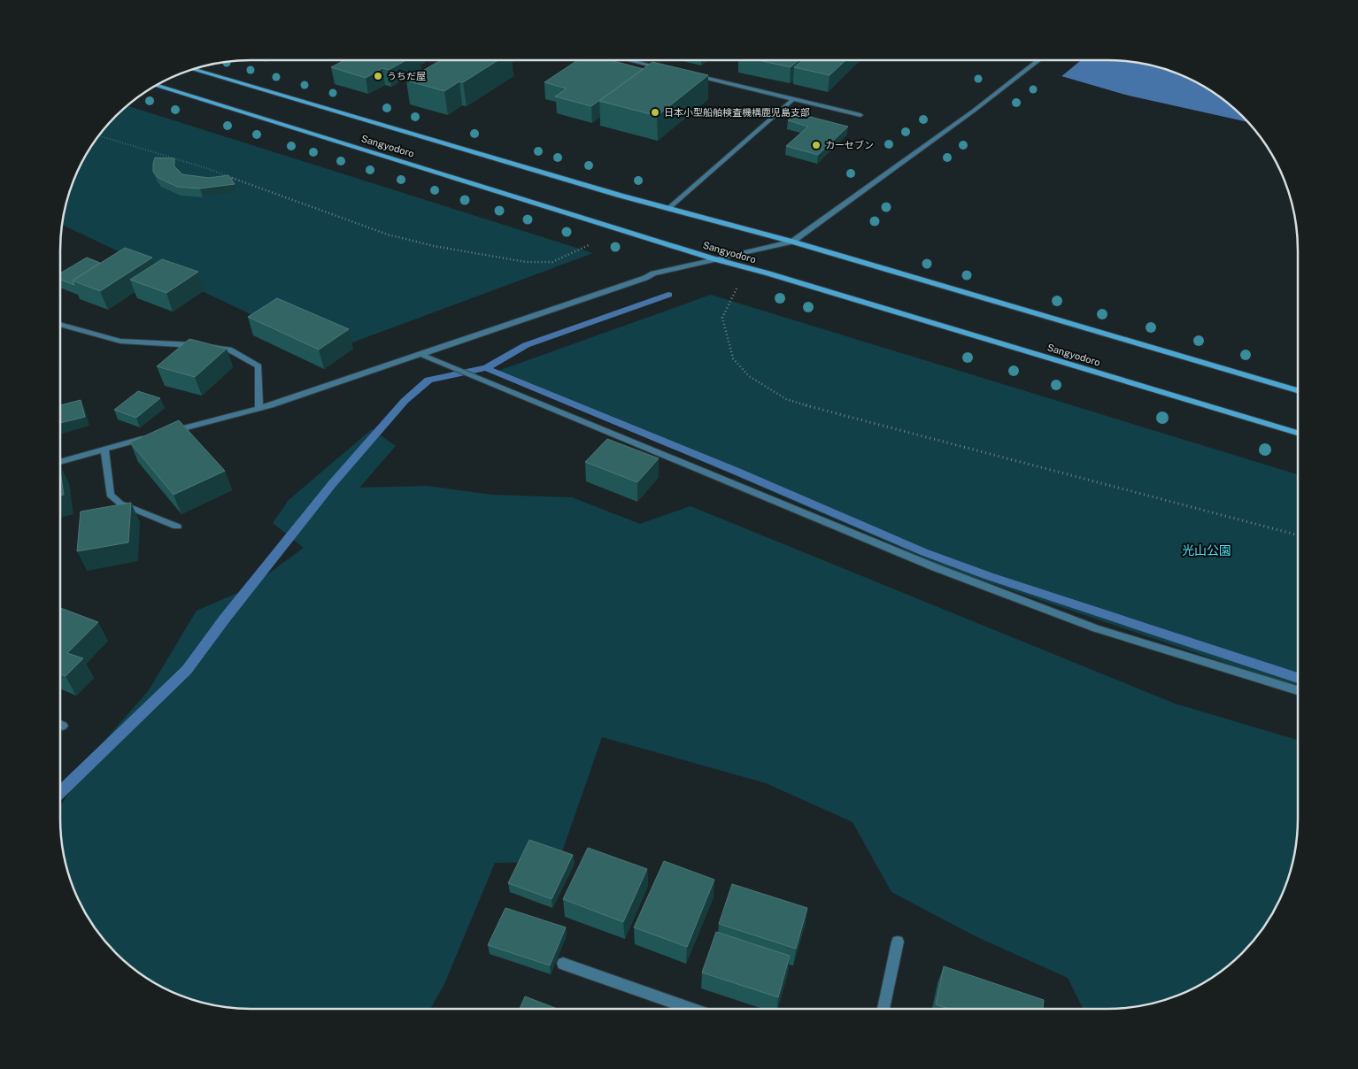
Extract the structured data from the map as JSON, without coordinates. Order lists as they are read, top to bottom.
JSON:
{
  "streets": {
    "main road": ["Sangyodoro"]
  },
  "parks": ["光山公園"],
  "places": ["うちだ屋", "日本小型船舶検査機構鹿児島支部", "カーセブン"]
}
